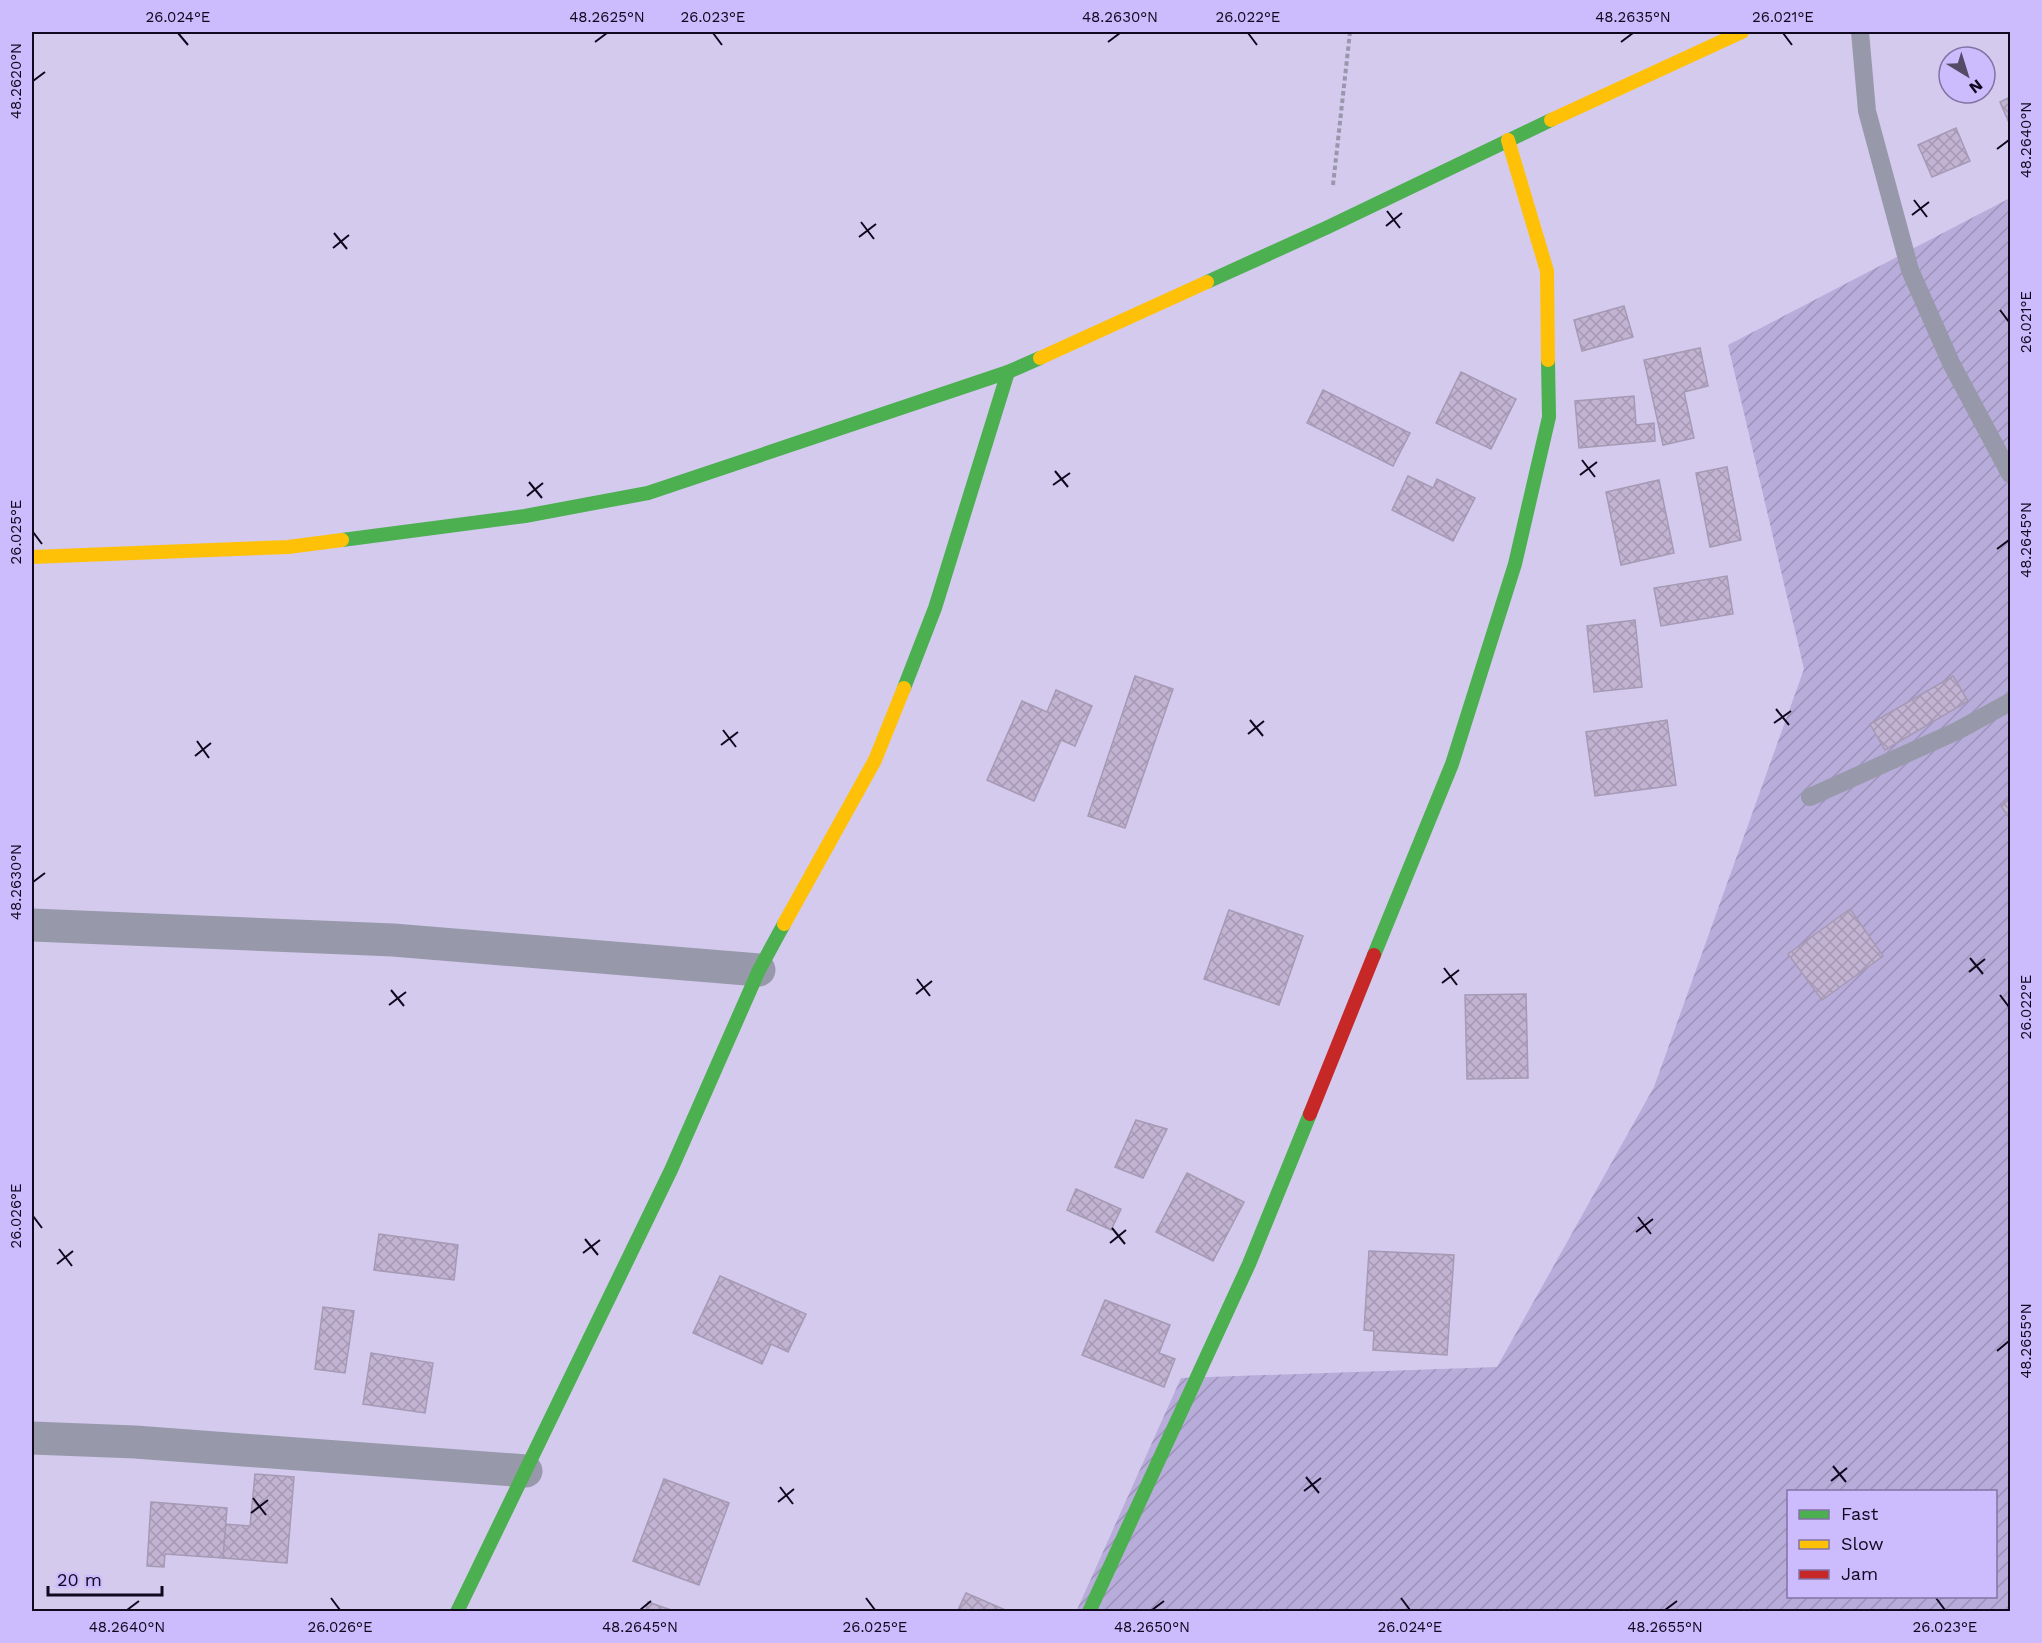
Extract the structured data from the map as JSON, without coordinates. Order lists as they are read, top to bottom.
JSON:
{
  "legend": ["Fast", "Slow", "Jam"],
  "scale_bar": "20 m",
  "north": "bottom right",
  "coordinates": [
    "26.024°E",
    "48.2625°N",
    "26.023°E",
    "48.2630°N",
    "26.022°E",
    "48.2635°N",
    "26.021°E",
    "48.2620°N",
    "48.2640°N",
    "26.025°E",
    "48.2645°N",
    "26.026°E",
    "48.2655°N",
    "48.2650°N"
  ]
}
